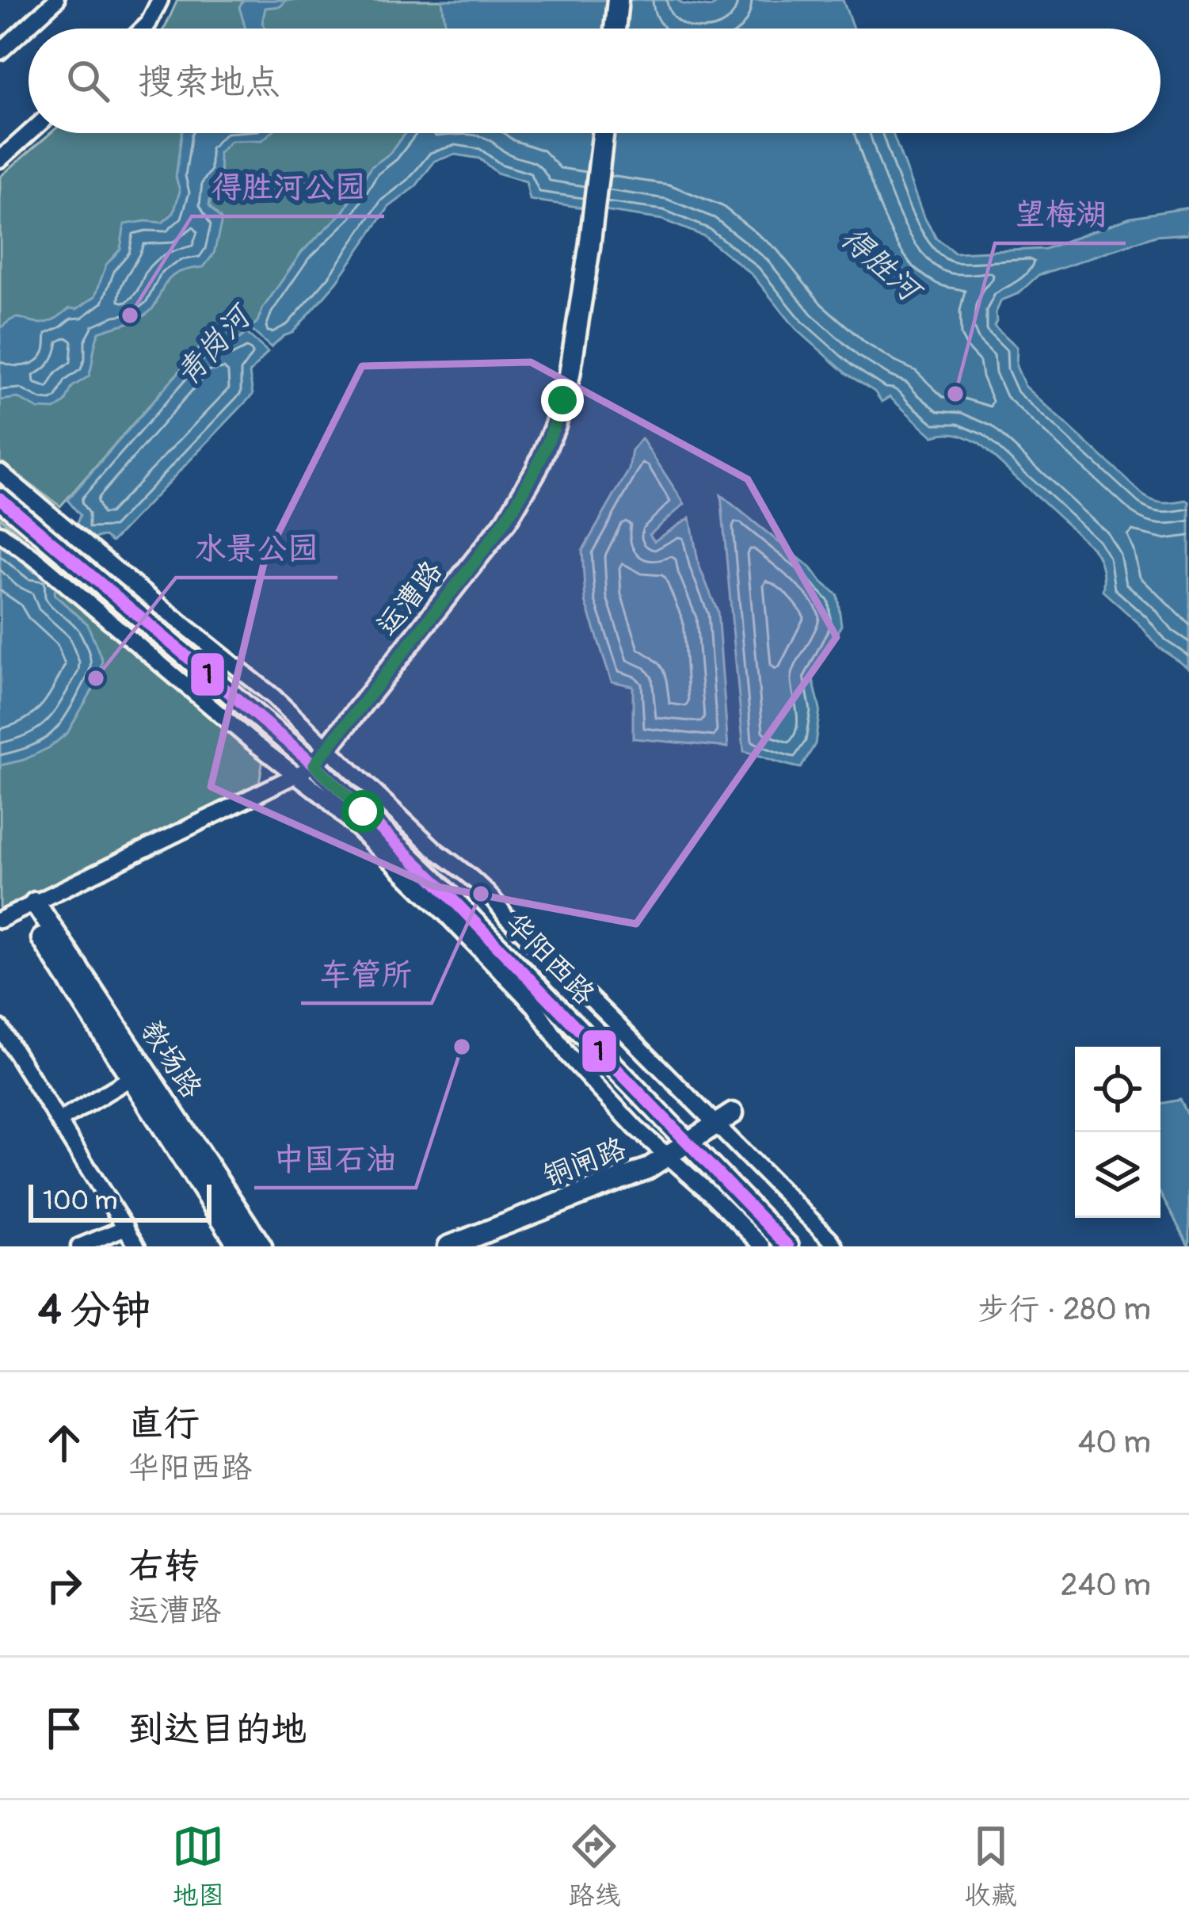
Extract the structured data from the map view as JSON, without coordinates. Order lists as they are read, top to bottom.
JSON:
{
  "streets": {
    "main road": [
      "运漕路",
      "华阳西路",
      "教场路",
      "铜闸路"
    ]
  },
  "crossings": [
    ["运漕路", "华阳西路"],
    ["运漕路", "教场路"],
    ["华阳西路", "铜闸路"]
  ],
  "water": ["得胜河", "青岗河"],
  "places": [
    "得胜河公园",
    "望梅湖",
    "水景公园",
    "车管所",
    "中国石油"
  ],
  "lines": ["transit line 1"],
  "scale_bar": "100 m",
  "page": {
    "search": "搜索地点",
    "scale": "100 m",
    "heading": ["4 分钟", "步行 · 280 m"],
    "list": [
      ["直行", "华阳西路", "40 m"],
      ["右转", "运漕路", "240 m"],
      "到达目的地"
    ],
    "nav": ["地图", "路线", "收藏"]
  }
}
